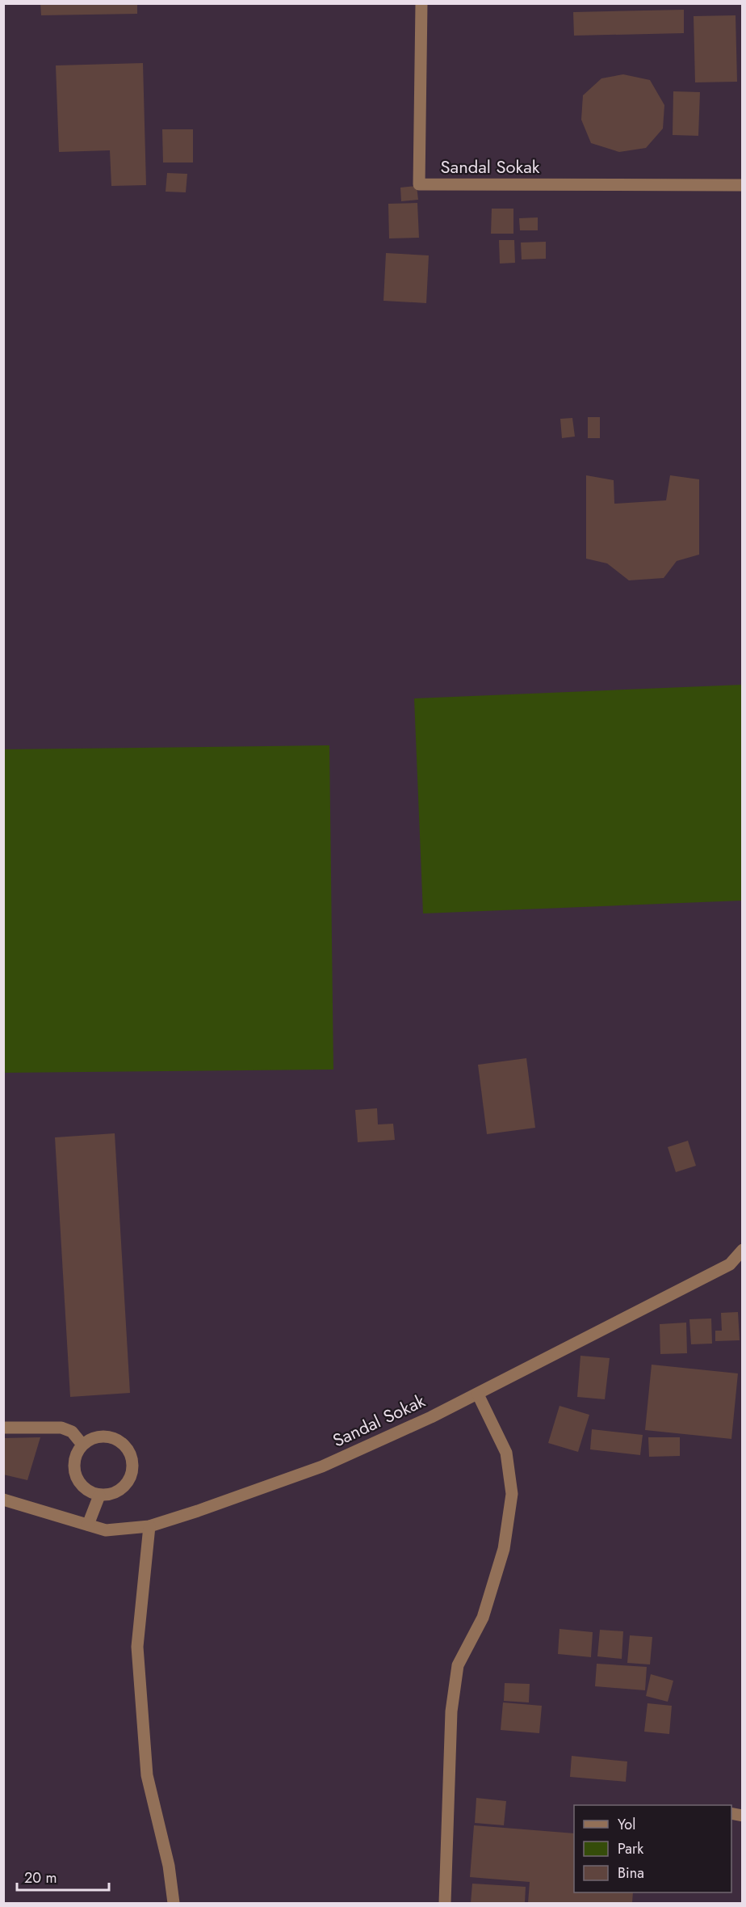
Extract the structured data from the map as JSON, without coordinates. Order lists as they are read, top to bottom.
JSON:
{
  "streets": {
    "street": ["Sandal Sokak"]
  },
  "legend": ["Yol", "Park", "Bina"],
  "scale_bar": "20 m"
}
